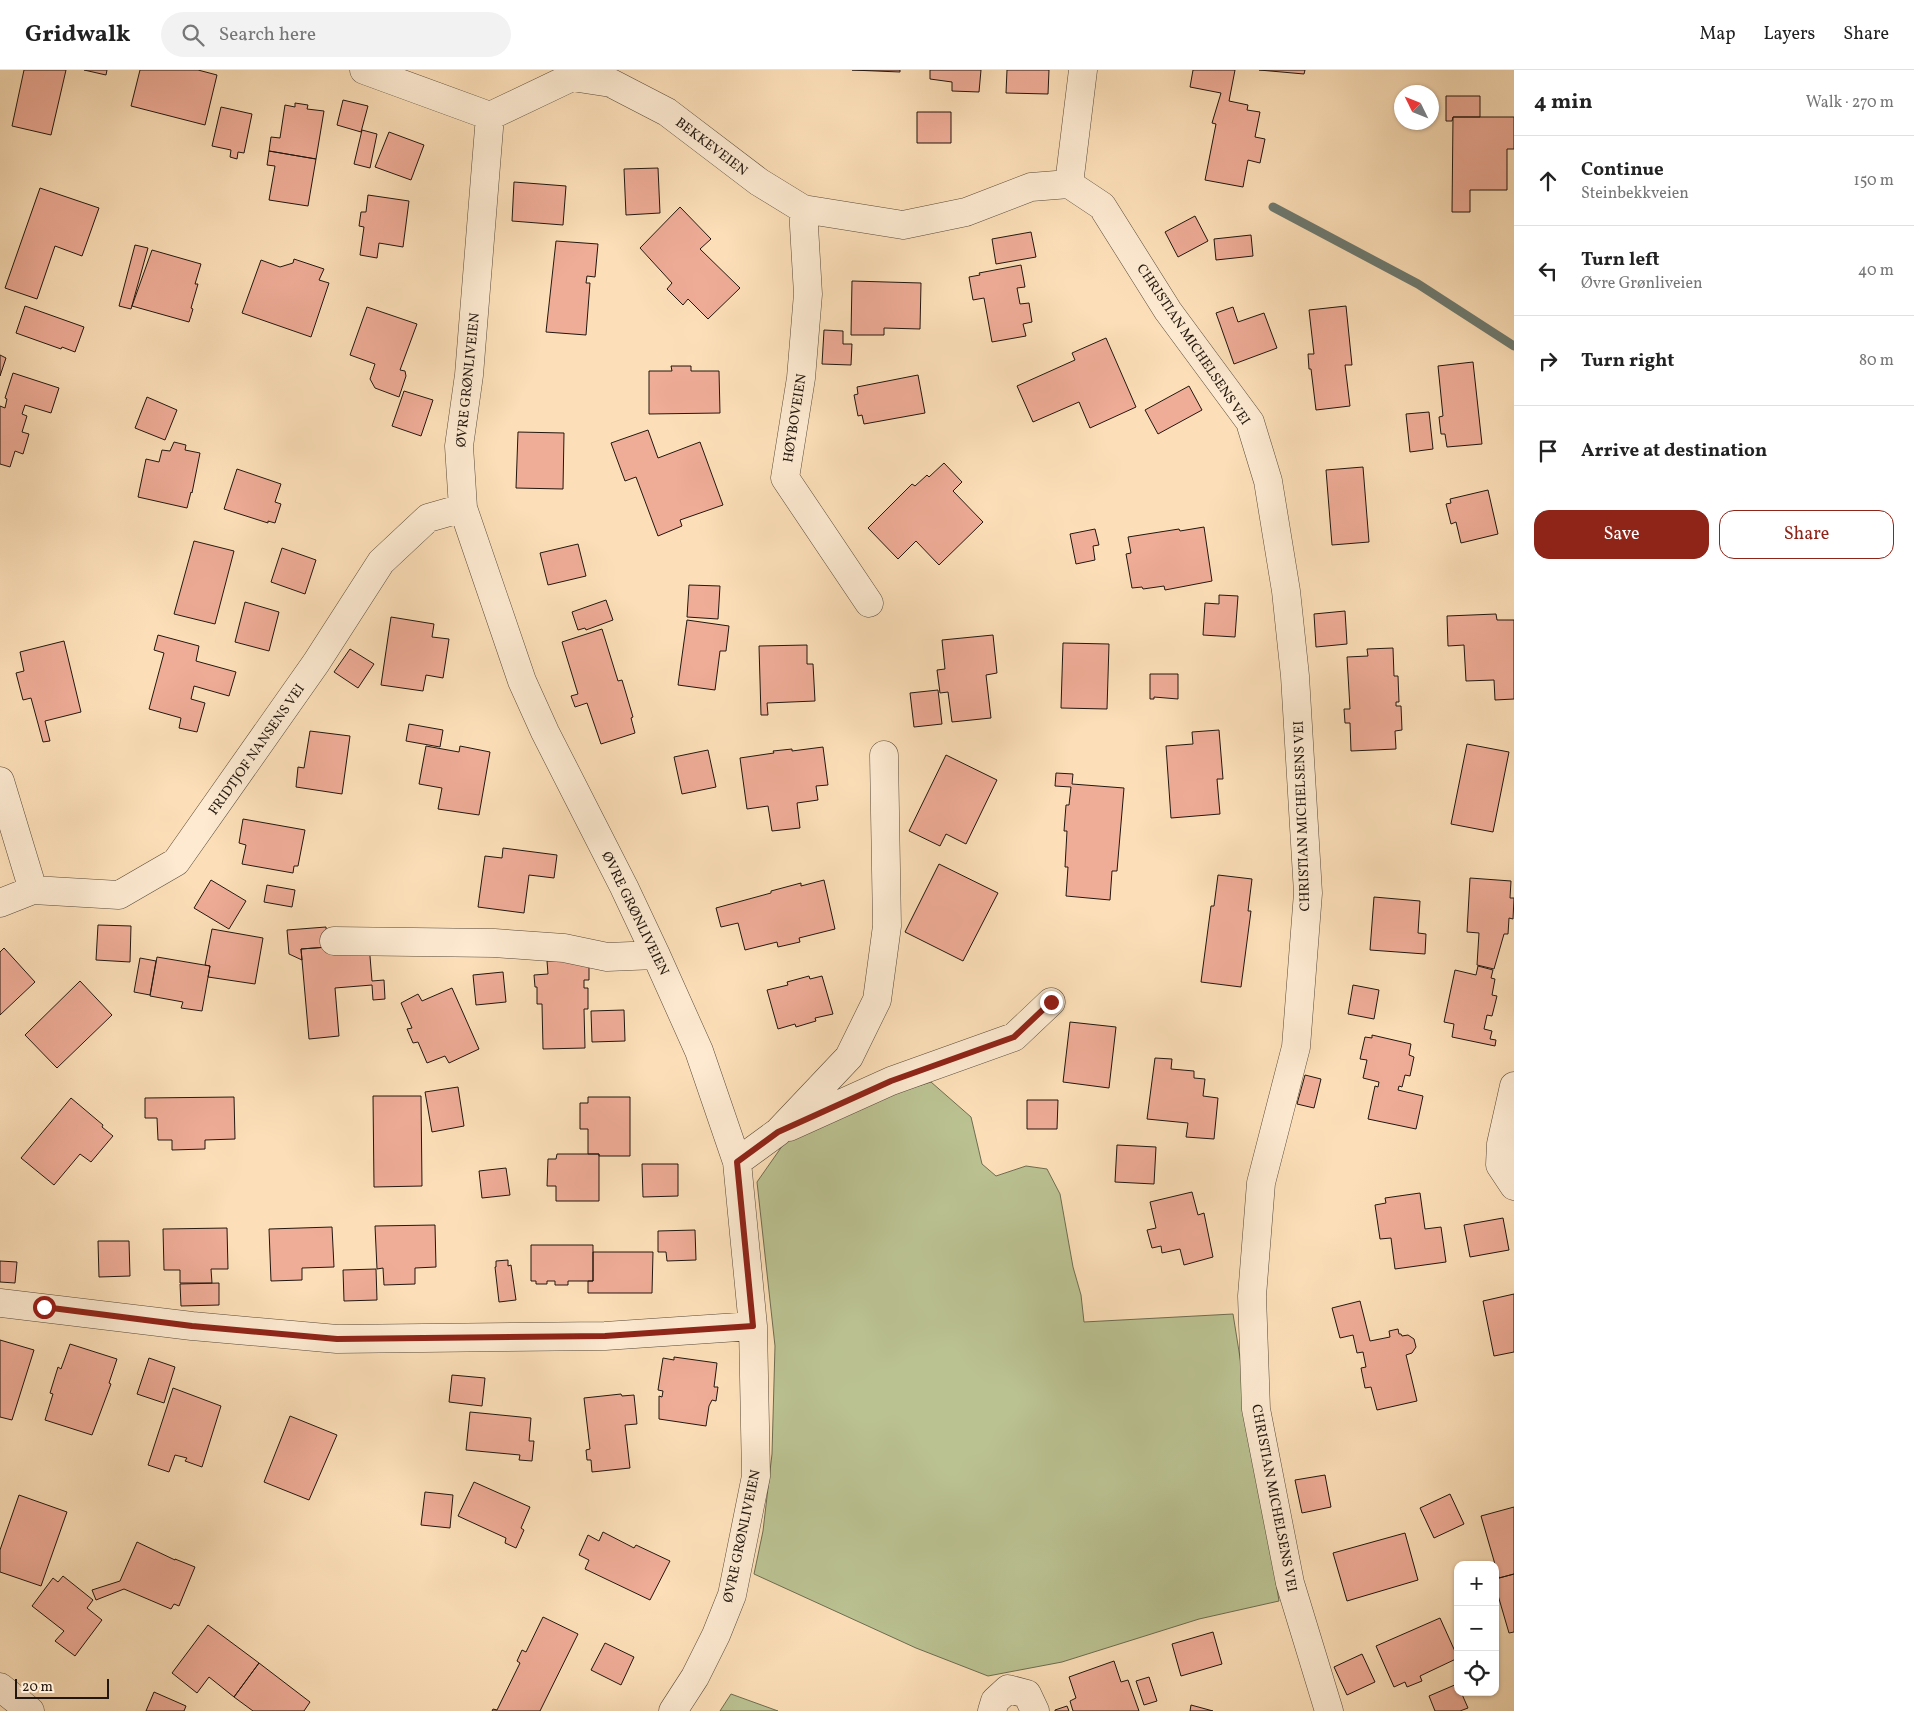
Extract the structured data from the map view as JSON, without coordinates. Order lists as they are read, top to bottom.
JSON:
{
  "streets": {
    "street": [
      "BEKKEVEIEN",
      "CHRISTIAN MICHELSENS VEI",
      "ØVRE GRØNLIVEIEN",
      "HØYBOVEIEN",
      "FRIDTJOF NANSENS VEI"
    ]
  },
  "crossings": [
    ["BEKKEVEIEN", "CHRISTIAN MICHELSENS VEI"],
    ["BEKKEVEIEN", "ØVRE GRØNLIVEIEN"],
    ["BEKKEVEIEN", "HØYBOVEIEN"],
    ["ØVRE GRØNLIVEIEN", "FRIDTJOF NANSENS VEI"]
  ],
  "scale_bar": "20 m",
  "north": "top left",
  "page": {
    "header": "Gridwalk",
    "search": "Search here",
    "nav": ["Map", "Layers", "Share"],
    "heading": ["4 min", "Walk · 270 m"],
    "list": [
      ["Continue", "Steinbekkveien", "150 m"],
      ["Turn left", "Øvre Grønliveien", "40 m"],
      ["Turn right", "80 m"],
      "Arrive at destination"
    ],
    "buttons": ["Save", "Share"],
    "map_buttons": ["+", "−"],
    "scale": "20 m"
  }
}
